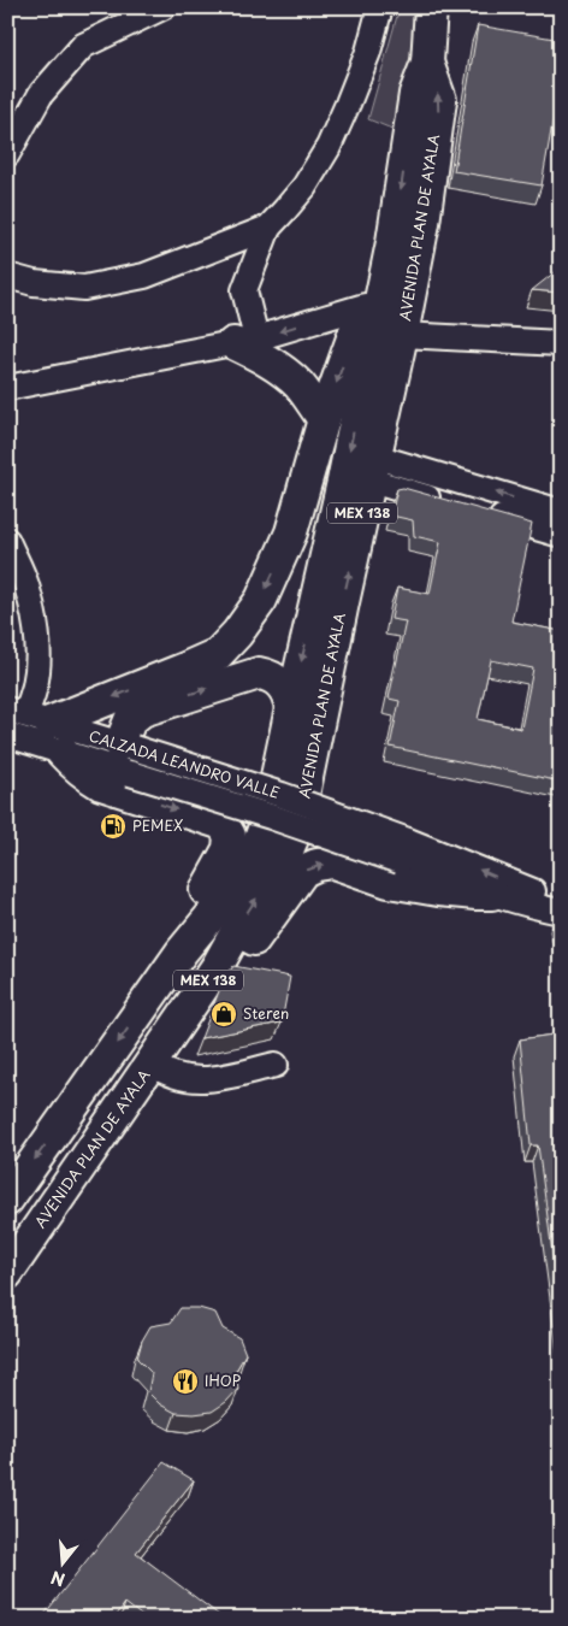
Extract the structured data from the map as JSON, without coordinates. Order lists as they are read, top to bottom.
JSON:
{
  "streets": {
    "main road": ["AVENIDA PLAN DE AYALA", "MEX 138"],
    "street": ["CALZADA LEANDRO VALLE"]
  },
  "places": {
    "fuel station": ["PEMEX"],
    "shop": ["Steren"],
    "restaurant": ["IHOP"]
  },
  "north": "bottom"
}
